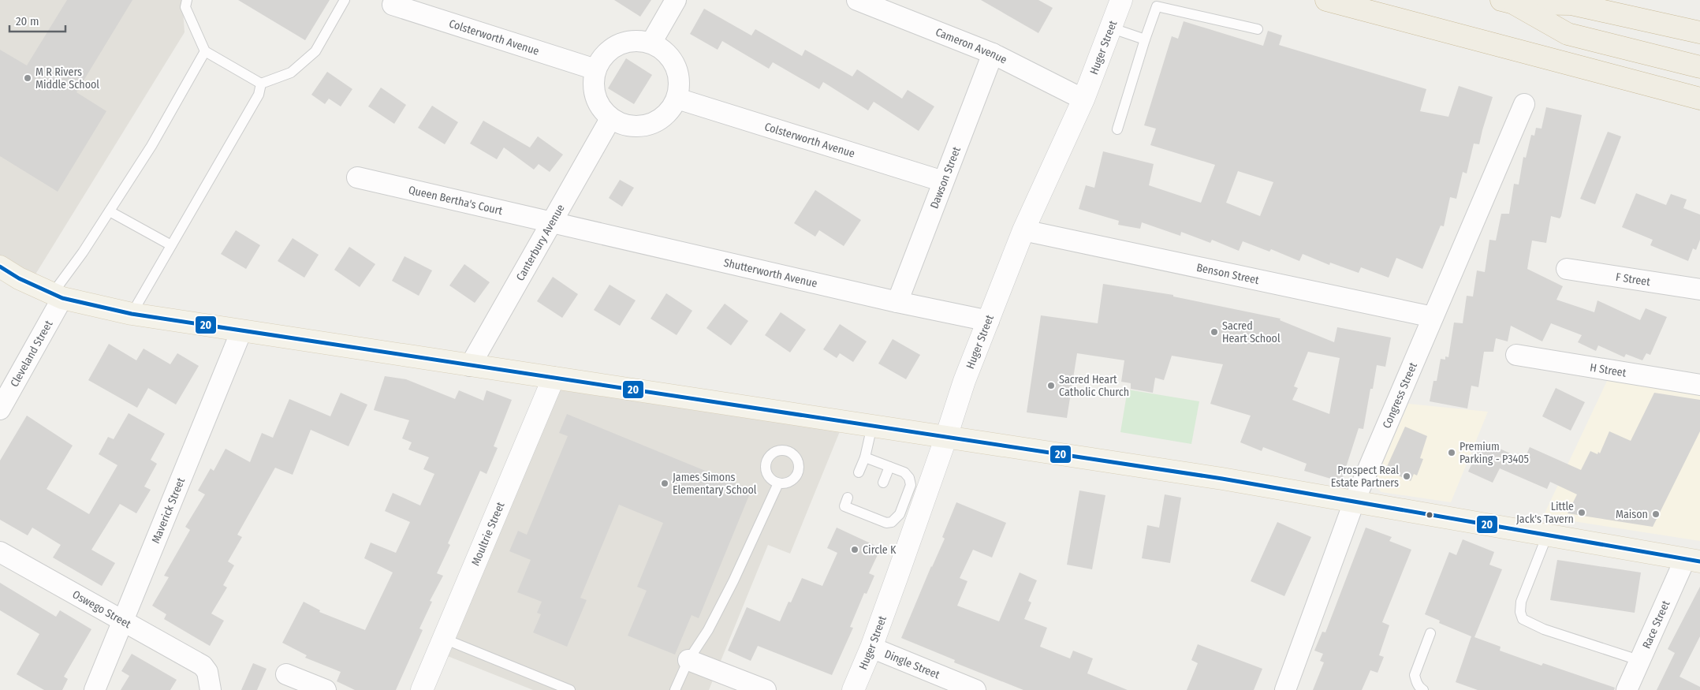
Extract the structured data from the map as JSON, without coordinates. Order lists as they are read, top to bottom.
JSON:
{
  "streets": {
    "street": [
      "Colsterworth Avenue",
      "Cameron Avenue",
      "Huger Street",
      "Dawson Street",
      "Queen Bertha's Court",
      "Canterbury Avenue",
      "Shutterworth Avenue",
      "Benson Street",
      "F Street",
      "Cleveland Street",
      "H Street",
      "Congress Street",
      "Maverick Street",
      "Moultrie Street",
      "Oswego Street",
      "Race Street",
      "Dingle Street"
    ]
  },
  "crossings": [
    ["Colsterworth Avenue", "Dawson Street"],
    ["Colsterworth Avenue", "Canterbury Avenue"],
    ["Cameron Avenue", "Huger Street"],
    ["Cameron Avenue", "Dawson Street"],
    ["Huger Street", "Shutterworth Avenue"],
    ["Huger Street", "Benson Street"],
    ["Huger Street", "Dingle Street"],
    ["Dawson Street", "Shutterworth Avenue"],
    ["Queen Bertha's Court", "Canterbury Avenue"],
    ["Queen Bertha's Court", "Shutterworth Avenue"],
    ["Canterbury Avenue", "Shutterworth Avenue"],
    ["Benson Street", "Congress Street"],
    ["Maverick Street", "Oswego Street"]
  ],
  "places": [
    "M R Rivers Middle School",
    "Sacred Heart School",
    "Sacred Heart Catholic Church",
    "Premium Parking - P3405",
    "Prospect Real Estate Partners",
    "James Simons Elementary School",
    "Little Jack's Tavern",
    "Maison",
    "Circle K"
  ],
  "lines": ["transit line 20"],
  "scale_bar": "20 m"
}
